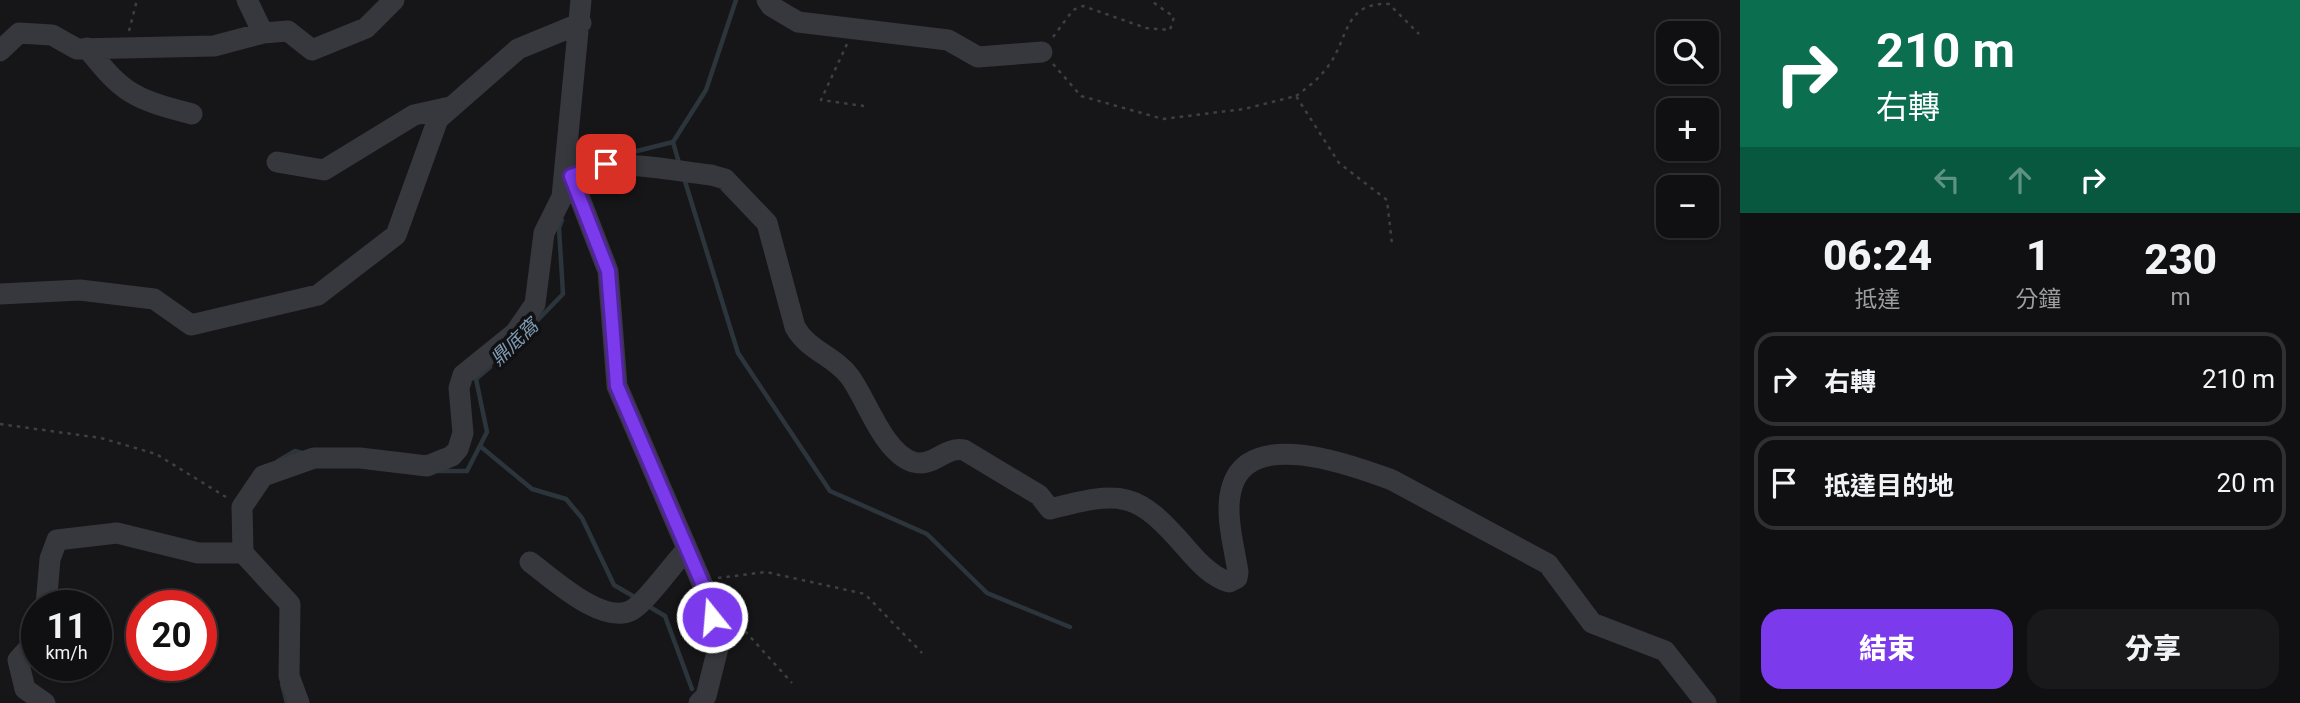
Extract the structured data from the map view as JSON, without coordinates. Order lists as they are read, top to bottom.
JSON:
{
  "water": ["鼎底窩"],
  "page": {
    "turn": ["210 m", "右轉"],
    "map_buttons": ["+", "−"],
    "eta": [
      "06:24",
      "抵達",
      "1",
      "分鐘",
      "230",
      "m"
    ],
    "list": [
      {
        "name": "右轉",
        "value": "210 m"
      },
      {
        "name": "抵達目的地",
        "value": "20 m"
      }
    ],
    "speed": "11 km/h",
    "limit": "20",
    "buttons": ["結束", "分享"]
  }
}
